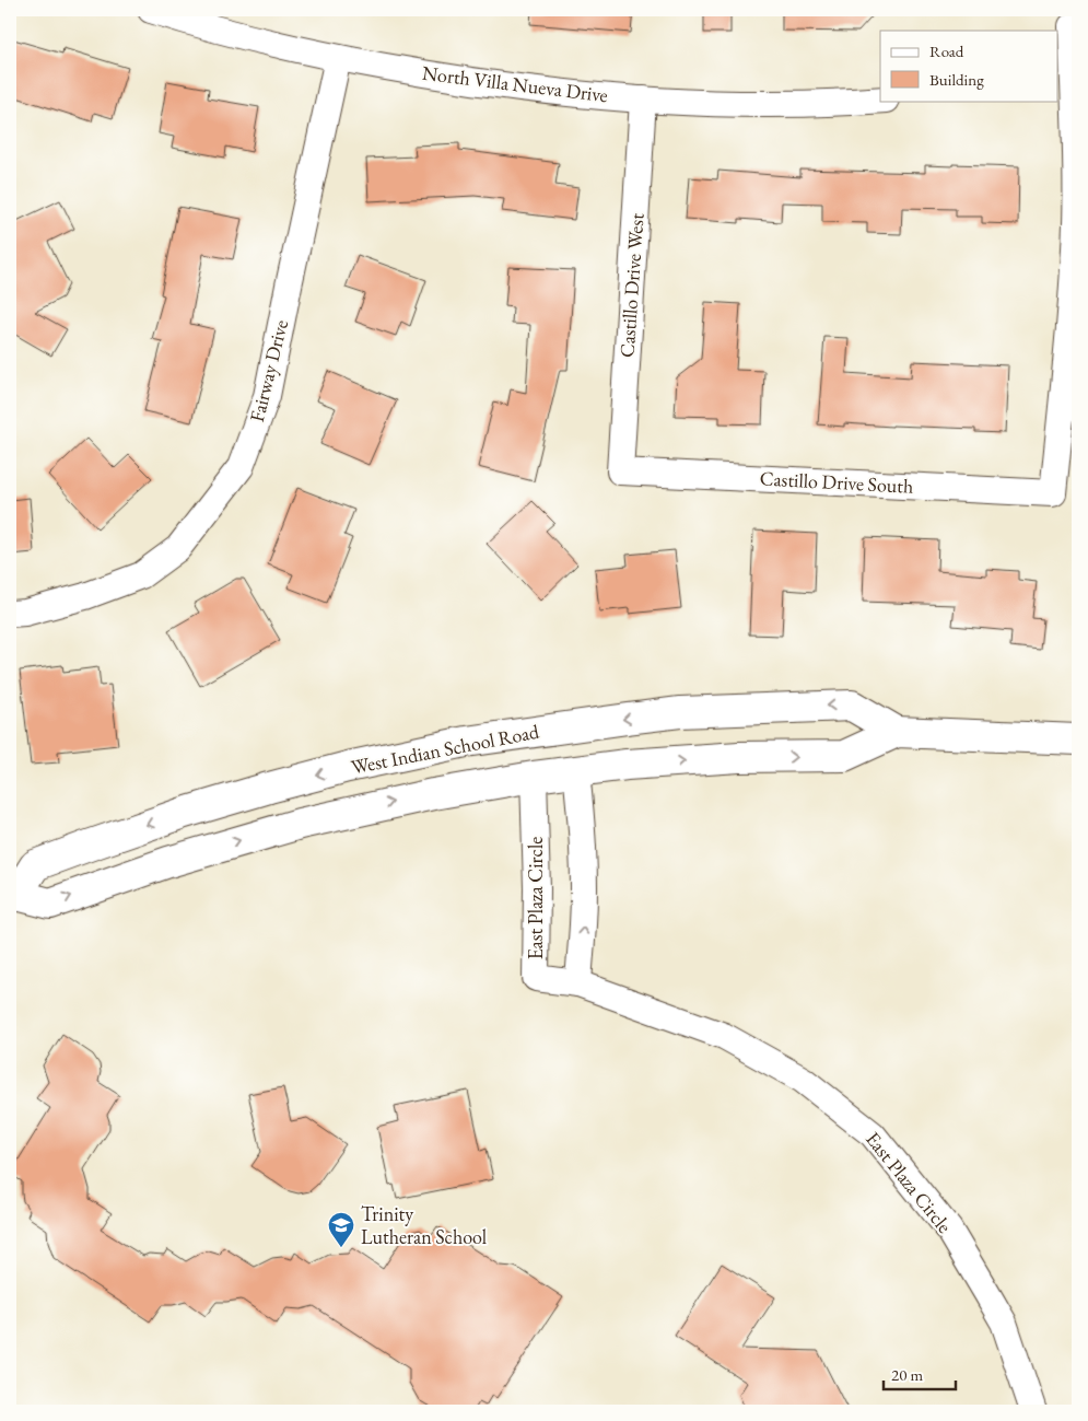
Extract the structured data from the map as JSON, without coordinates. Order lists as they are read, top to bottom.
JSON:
{
  "streets": {
    "main road": ["West Indian School Road"],
    "street": [
      "North Villa Nueva Drive",
      "Castillo Drive West",
      "Fairway Drive",
      "Castillo Drive South",
      "East Plaza Circle"
    ]
  },
  "crossings": [
    ["North Villa Nueva Drive", "Castillo Drive West"],
    ["North Villa Nueva Drive", "Fairway Drive"],
    ["Castillo Drive West", "Castillo Drive South"],
    ["West Indian School Road", "East Plaza Circle"]
  ],
  "places": {
    "school or university": ["Trinity Lutheran School"]
  },
  "legend": ["Road", "Building"],
  "scale_bar": "20 m"
}
